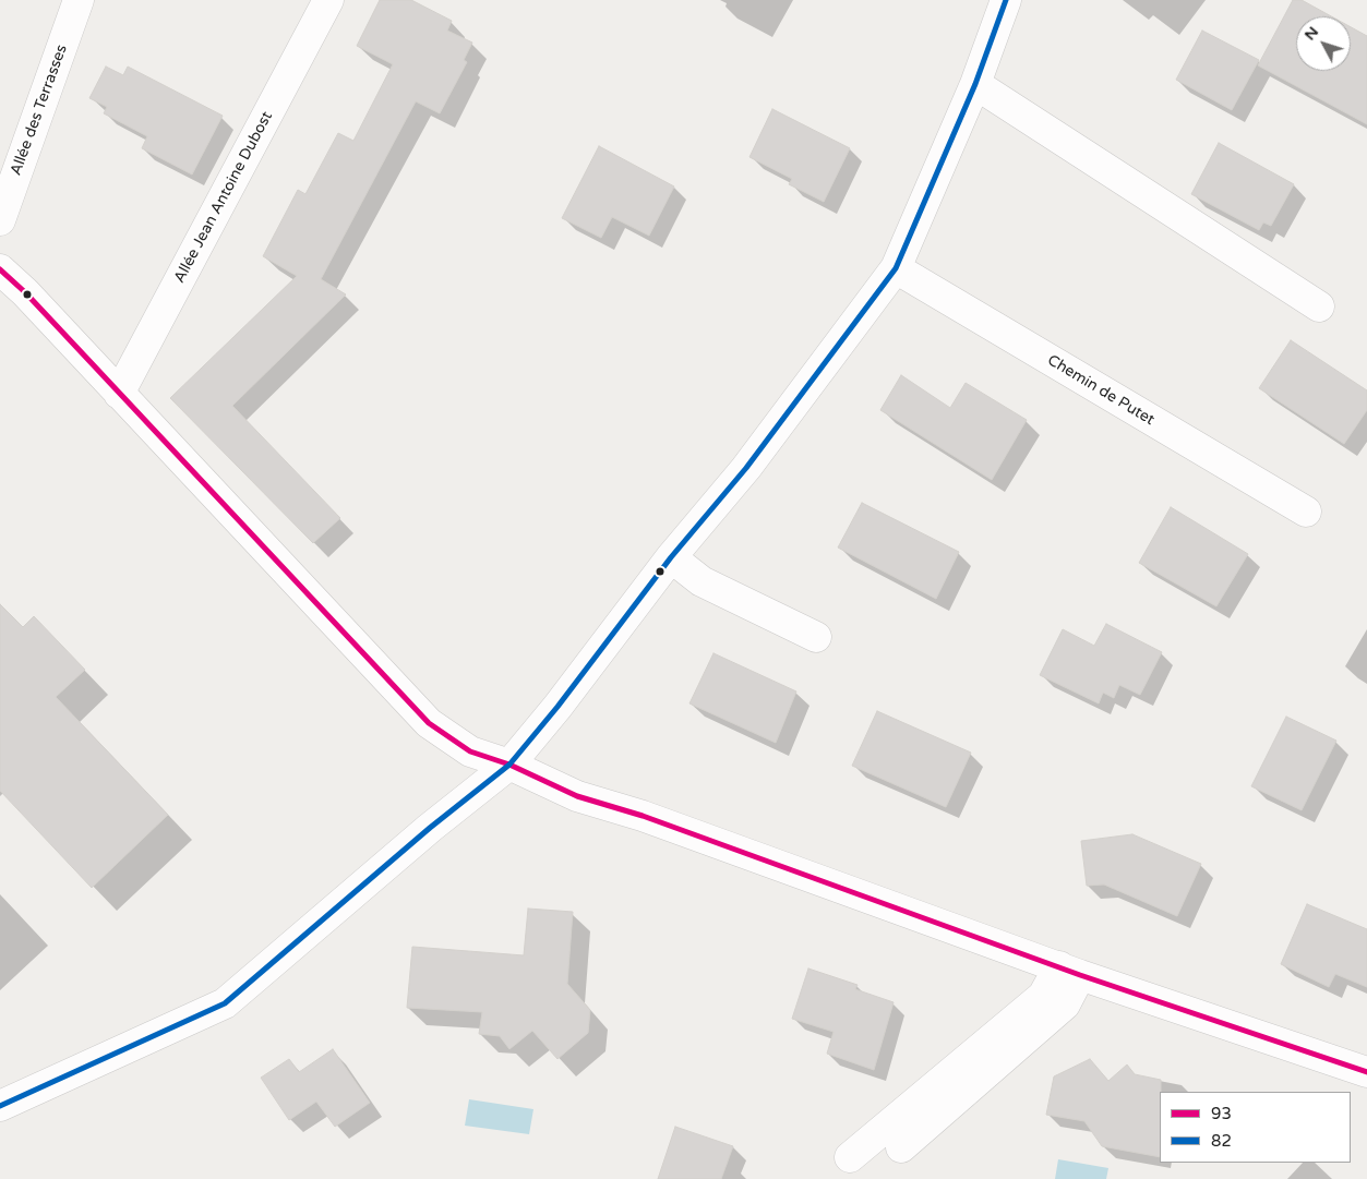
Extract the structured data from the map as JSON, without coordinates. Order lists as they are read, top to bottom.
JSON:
{
  "streets": {
    "street": ["Allée des Terrasses", "Allée Jean Antoine Dubost", "Chemin de Putet"]
  },
  "lines": ["transit line 82", "transit line 93"],
  "legend": ["93", "82"],
  "north": "top left"
}
